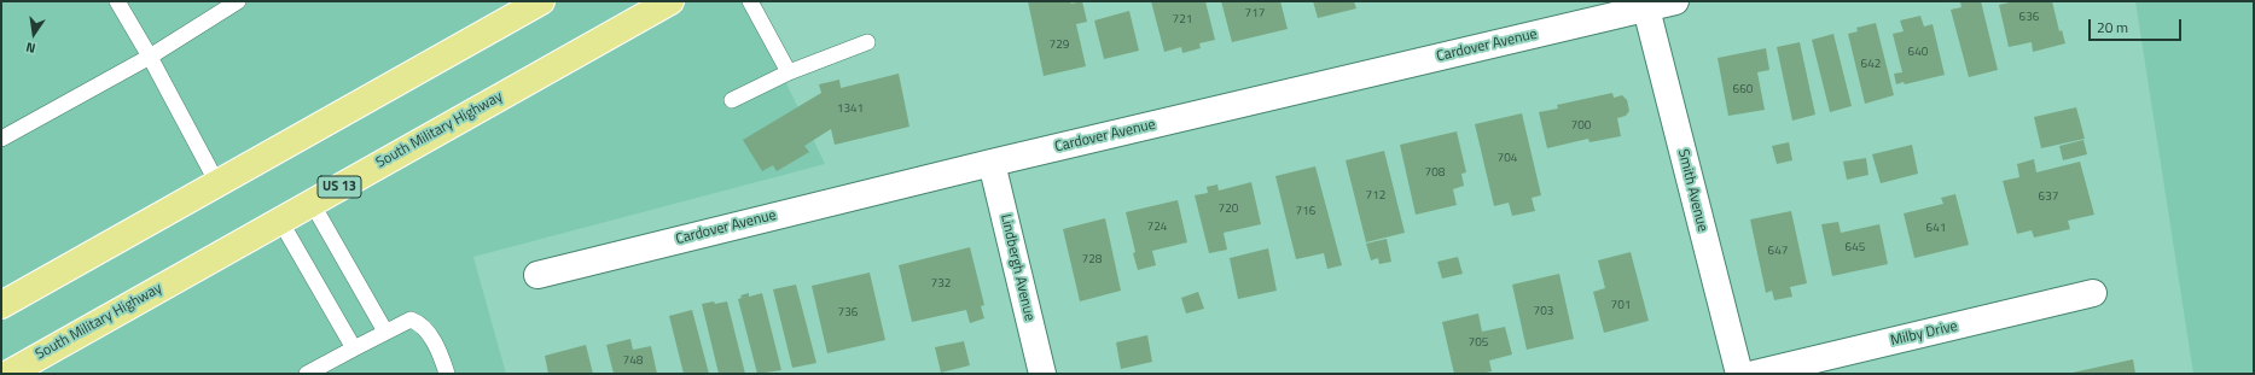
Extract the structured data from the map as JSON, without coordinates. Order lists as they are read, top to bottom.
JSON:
{
  "streets": {
    "main road": ["South Military Highway", "US 13"],
    "street": [
      "Cardover Avenue",
      "Smith Avenue",
      "Lindbergh Avenue",
      "Milby Drive"
    ]
  },
  "crossings": [
    ["Cardover Avenue", "Smith Avenue"],
    ["Cardover Avenue", "Lindbergh Avenue"]
  ],
  "house_numbers": [
    "717",
    "636",
    "721",
    "729",
    "640",
    "642",
    "660",
    "1341",
    "700",
    "704",
    "708",
    "712",
    "637",
    "720",
    "716",
    "724",
    "641",
    "645",
    "647",
    "728",
    "732",
    "701",
    "703",
    "736",
    "705",
    "748"
  ],
  "scale_bar": "20 m",
  "north": "bottom"
}
